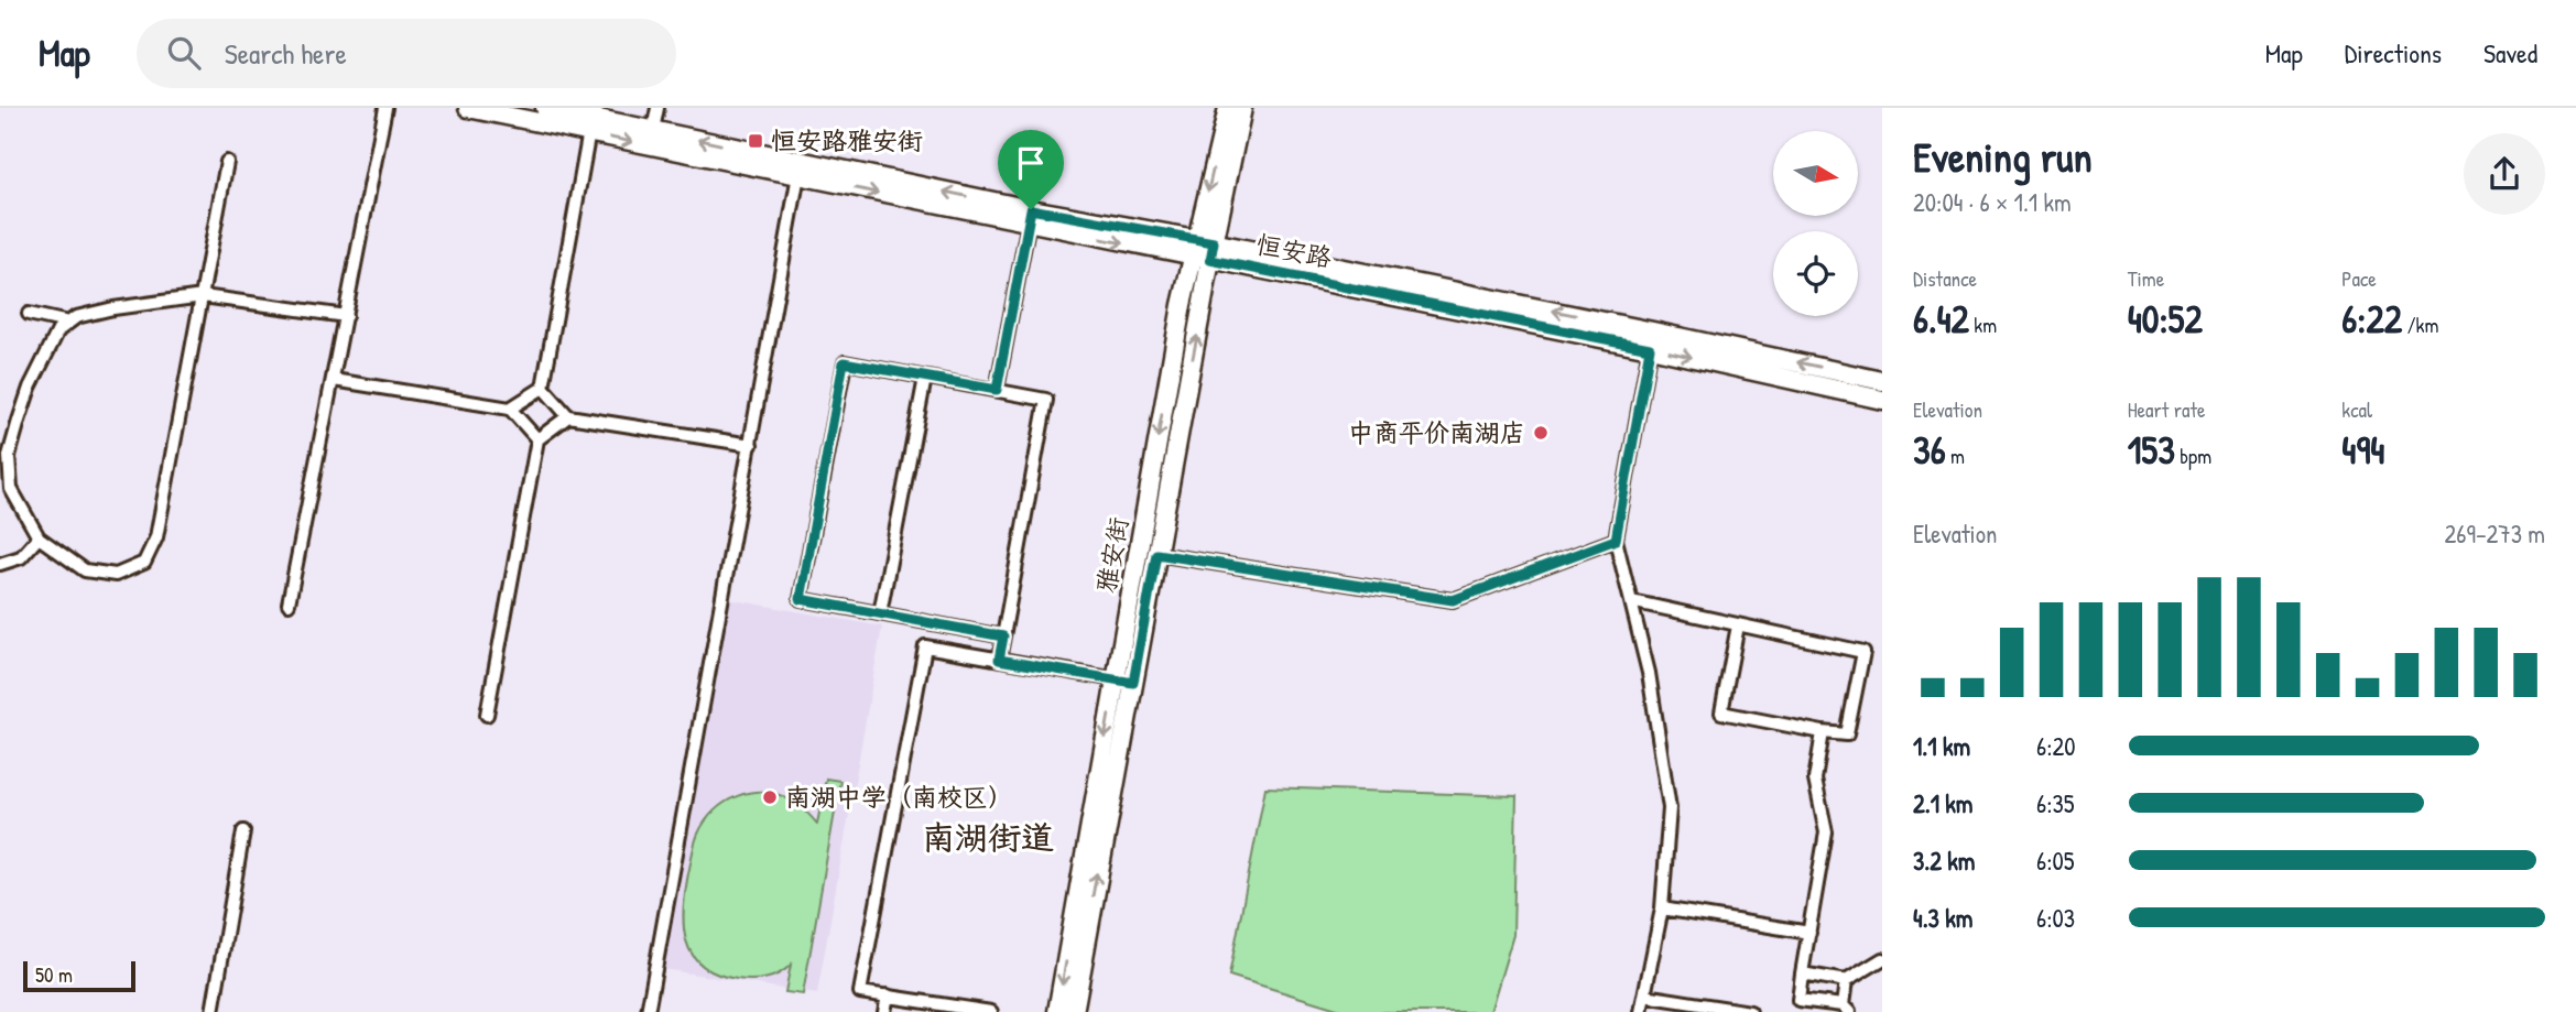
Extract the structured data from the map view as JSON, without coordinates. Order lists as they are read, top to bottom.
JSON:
{
  "streets": {
    "main road": ["恒安路", "雅安街"]
  },
  "crossings": [
    ["恒安路", "雅安街"]
  ],
  "districts": ["南湖街道"],
  "places": {
    "transit": ["恒安路雅安街"],
    "other": ["中商平价南湖店", "南湖中学（南校区）"]
  },
  "scale_bar": "50 m",
  "north": "right",
  "page": {
    "header": "Map",
    "search": "Search here",
    "nav": ["Map", "Directions", "Saved"],
    "heading": ["Evening run", "20:04 · 6 × 1.1 km"],
    "stats": [
      ["Distance", "6.42 km"],
      ["Time", "40:52"],
      ["Pace", "6:22 /km"],
      ["Elevation", "36 m"],
      ["Heart rate", "153 bpm"],
      ["kcal", "494"]
    ],
    "chart": ["Elevation", "269–273 m"],
    "list": [
      {
        "name": "1.1 km",
        "note": "6:20"
      },
      {
        "name": "2.1 km",
        "note": "6:35"
      },
      {
        "name": "3.2 km",
        "note": "6:05"
      },
      {
        "name": "4.3 km",
        "note": "6:03"
      }
    ],
    "scale": "50 m"
  }
}
